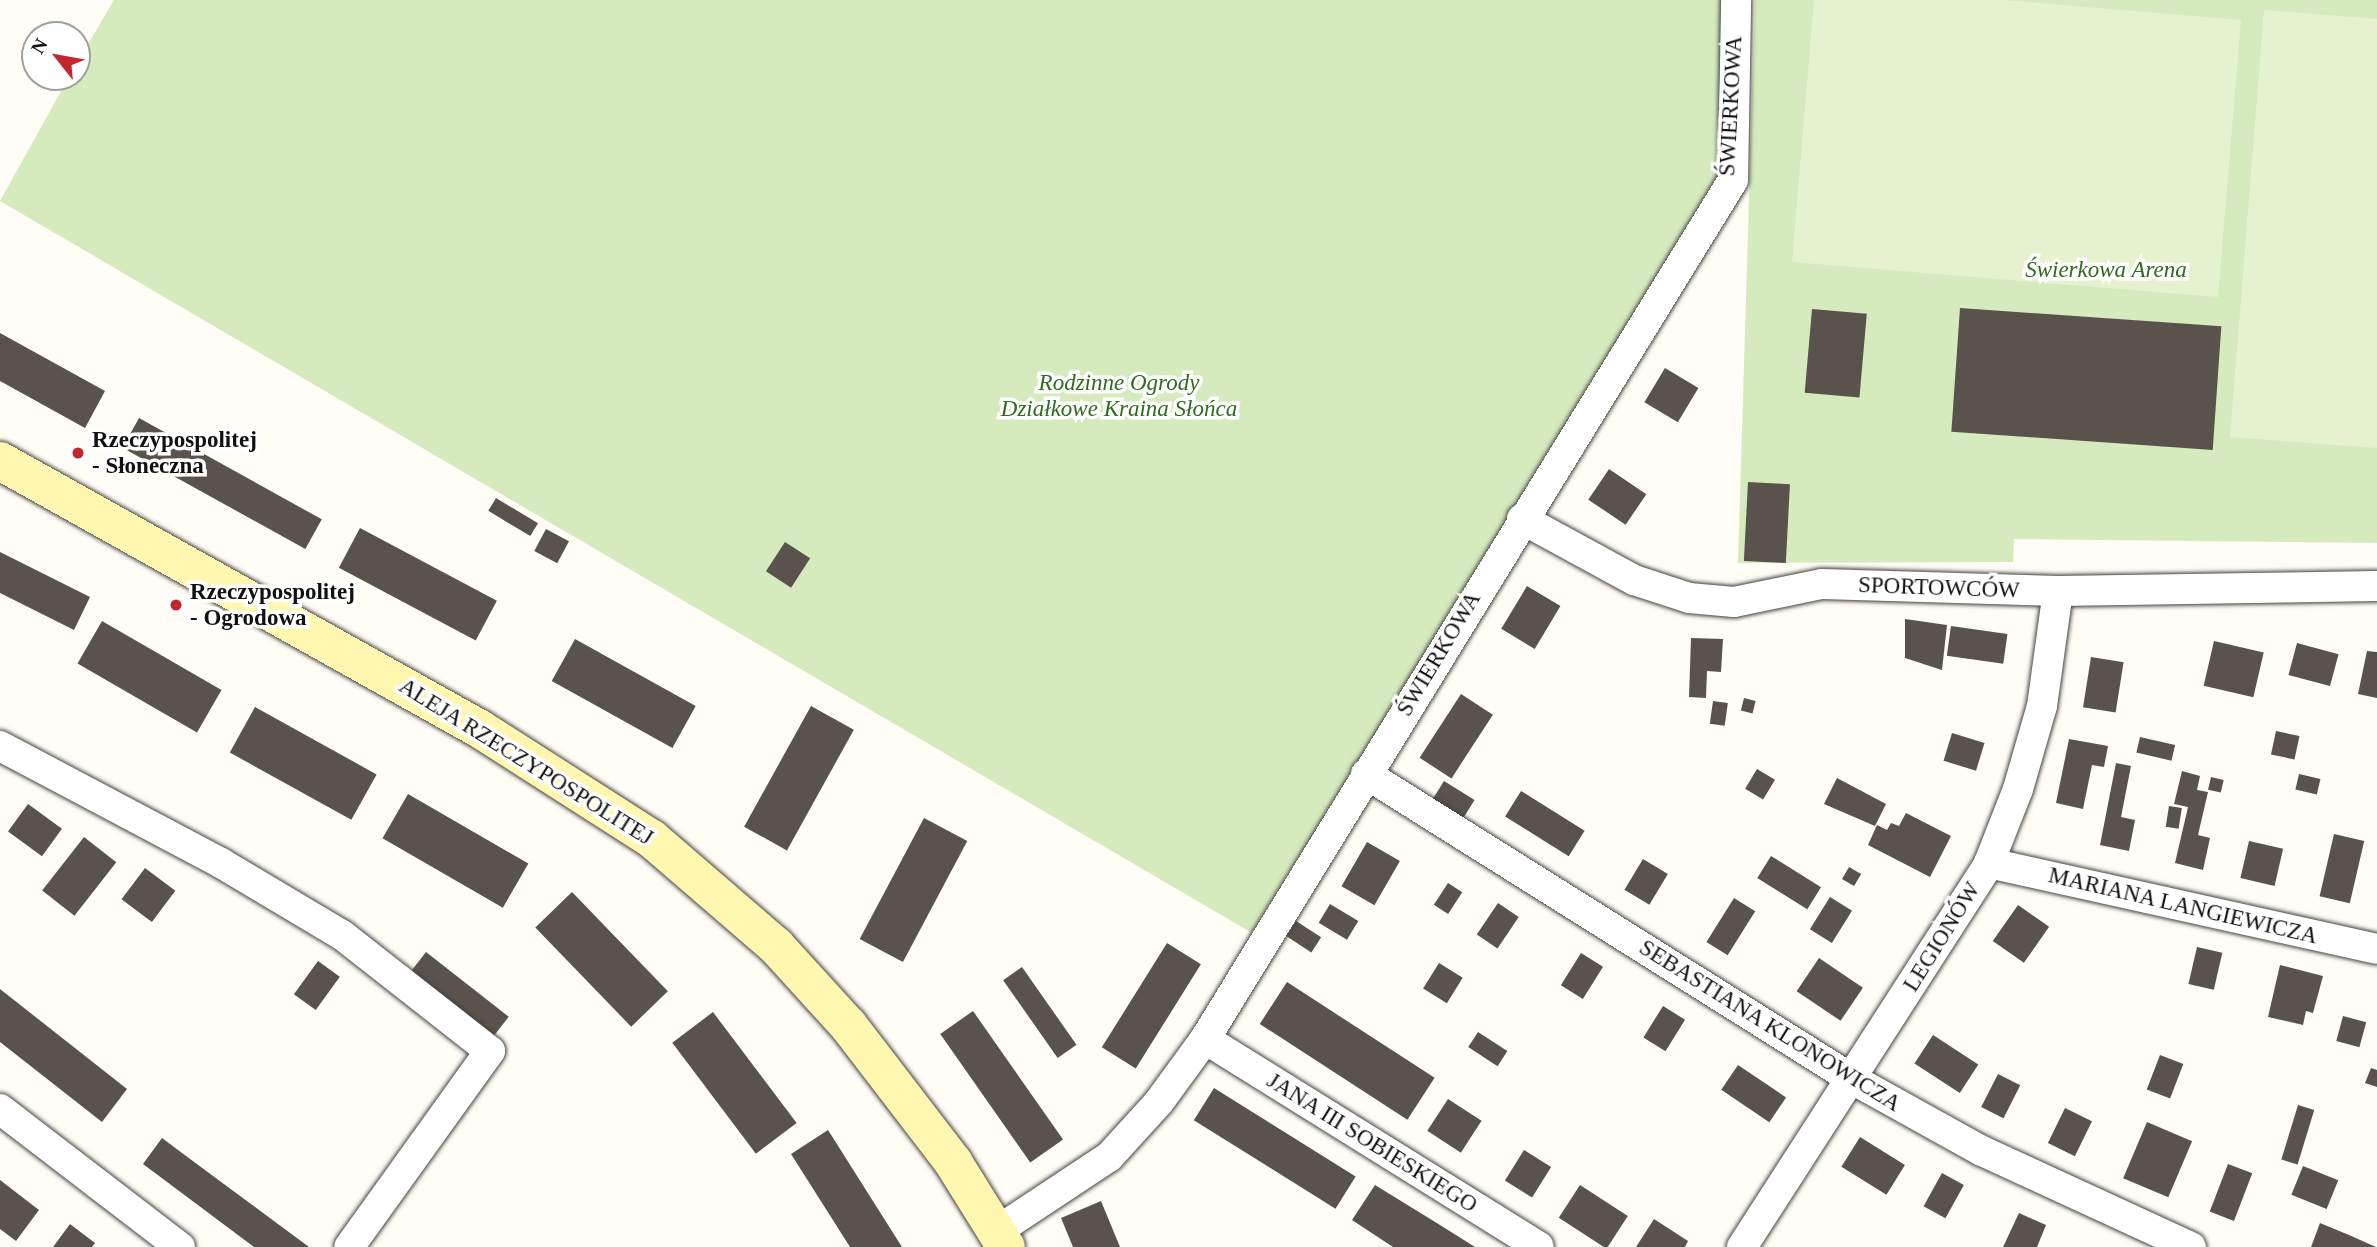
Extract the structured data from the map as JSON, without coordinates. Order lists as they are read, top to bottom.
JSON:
{
  "streets": {
    "street": [
      "ŚWIERKOWA",
      "SPORTOWCÓW",
      "ALEJA RZECZYPOSPOLITEJ",
      "MARIANA LANGIEWICZA",
      "LEGIONÓW",
      "SEBASTIANA KLONOWICZA",
      "JANA III SOBIESKIEGO"
    ]
  },
  "crossings": [
    ["ŚWIERKOWA", "SPORTOWCÓW"],
    ["ŚWIERKOWA", "ALEJA RZECZYPOSPOLITEJ"],
    ["ŚWIERKOWA", "SEBASTIANA KLONOWICZA"],
    ["ŚWIERKOWA", "JANA III SOBIESKIEGO"],
    ["SPORTOWCÓW", "LEGIONÓW"],
    ["MARIANA LANGIEWICZA", "LEGIONÓW"],
    ["LEGIONÓW", "SEBASTIANA KLONOWICZA"]
  ],
  "parks": ["Świerkowa Arena", "Rodzinne Ogrody Działkowe Kraina Słońca"],
  "places": ["Rzeczypospolitej - Słoneczna", "Rzeczypospolitej - Ogrodowa"],
  "north": "top left"
}
